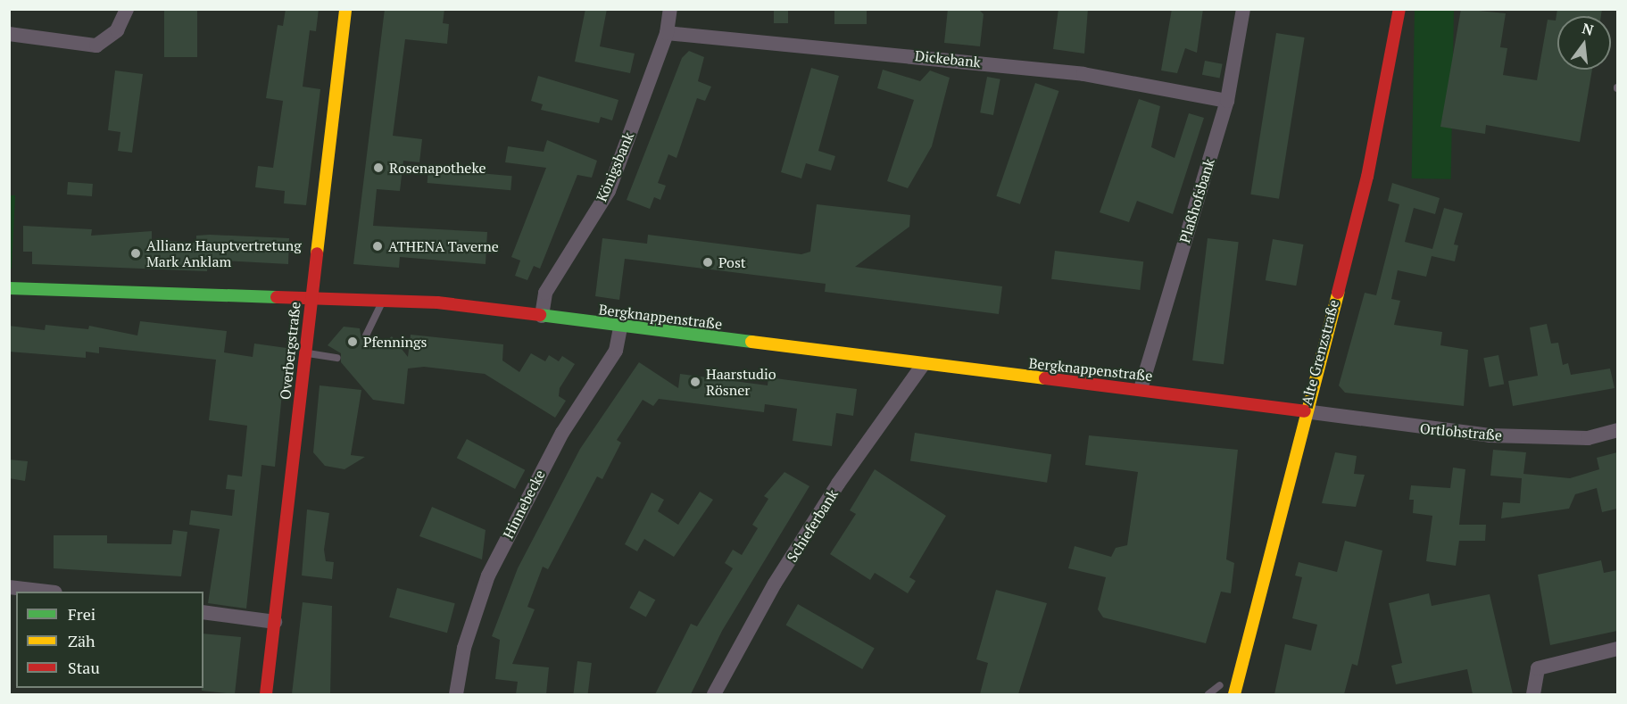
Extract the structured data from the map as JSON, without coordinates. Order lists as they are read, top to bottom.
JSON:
{
  "streets": {
    "street": [
      "Dickebank",
      "Königsbank",
      "Plaßhofsbank",
      "Bergknappenstraße",
      "Overbergstraße",
      "Alte Grenzstraße",
      "Ortlohstraße",
      "Hinnebecke",
      "Schieferbank"
    ]
  },
  "crossings": [
    ["Dickebank", "Königsbank"],
    ["Dickebank", "Plaßhofsbank"],
    ["Königsbank", "Bergknappenstraße"],
    ["Plaßhofsbank", "Bergknappenstraße"],
    ["Bergknappenstraße", "Overbergstraße"],
    ["Bergknappenstraße", "Alte Grenzstraße"],
    ["Bergknappenstraße", "Ortlohstraße"],
    ["Bergknappenstraße", "Hinnebecke"],
    ["Bergknappenstraße", "Schieferbank"],
    ["Alte Grenzstraße", "Ortlohstraße"]
  ],
  "places": [
    "Rosenapotheke",
    "ATHENA Taverne",
    "Allianz Hauptvertretung Mark Anklam",
    "Post",
    "Pfennings",
    "Haarstudio Rösner"
  ],
  "legend": ["Frei", "Zäh", "Stau"],
  "north": "top"
}
